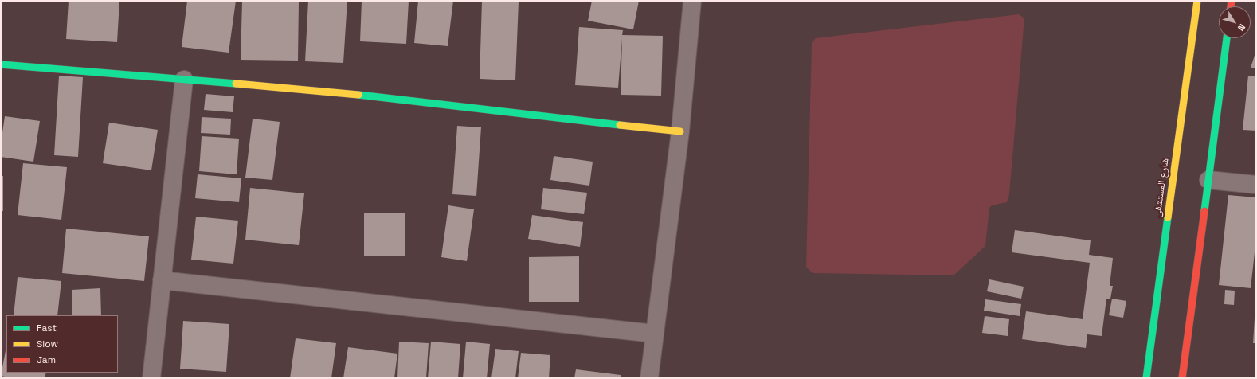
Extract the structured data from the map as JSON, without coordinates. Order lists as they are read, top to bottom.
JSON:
{
  "streets": {
    "street": ["شارع المستشفى"]
  },
  "legend": ["Fast", "Slow", "Jam"],
  "north": "bottom right"
}
